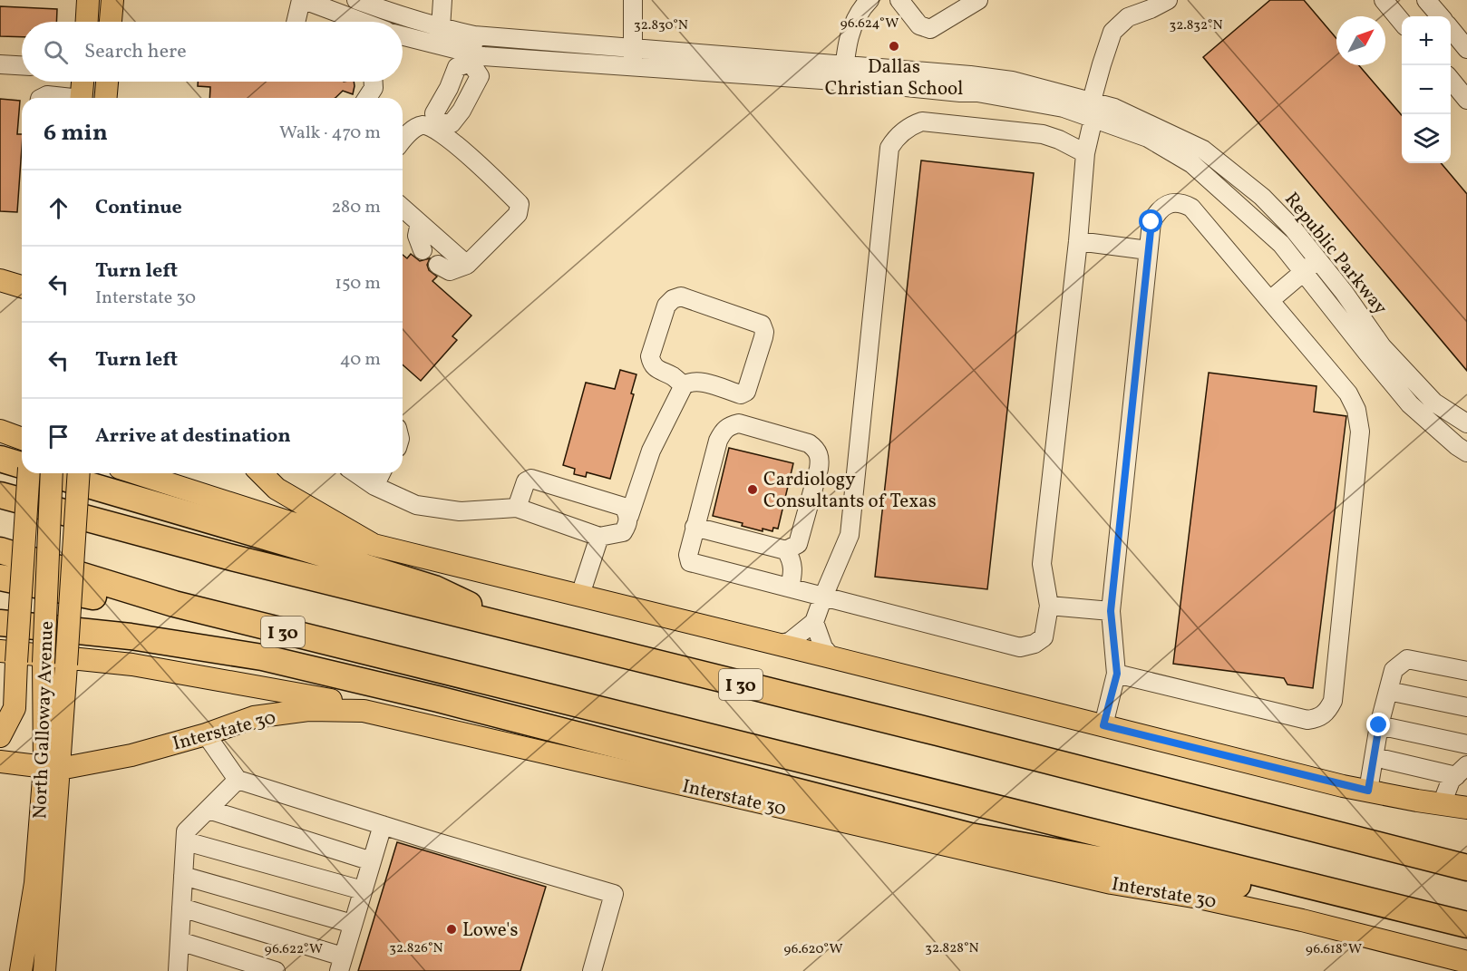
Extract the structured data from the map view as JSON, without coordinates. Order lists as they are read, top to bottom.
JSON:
{
  "streets": {
    "highway": ["I 30"],
    "main road": ["North Galloway Avenue", "Interstate 30"],
    "street": ["Republic Parkway"]
  },
  "crossings": [
    ["North Galloway Avenue", "Interstate 30"]
  ],
  "places": ["Dallas Christian School", "Cardiology Consultants of Texas", "Lowe's"],
  "north": "top right",
  "page": {
    "map_buttons": ["+", "−"],
    "search": "Search here",
    "heading": ["6 min", "Walk · 470 m"],
    "list": [
      ["Continue", "280 m"],
      ["Turn left", "Interstate 30", "150 m"],
      ["Turn left", "40 m"],
      "Arrive at destination"
    ]
  },
  "coordinates": [
    "96.624°W",
    "32.830°N",
    "32.832°N",
    "32.826°N",
    "32.828°N",
    "96.622°W",
    "96.620°W",
    "96.618°W"
  ]
}
